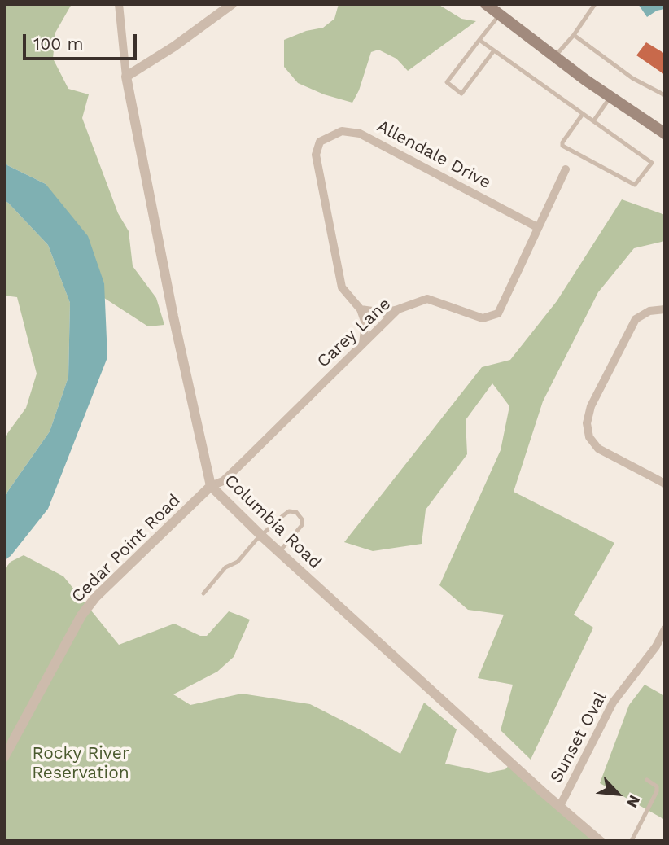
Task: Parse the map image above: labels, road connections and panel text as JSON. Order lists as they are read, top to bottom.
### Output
{
  "streets": {
    "street": [
      "Allendale Drive",
      "Carey Lane",
      "Columbia Road",
      "Cedar Point Road",
      "Sunset Oval"
    ]
  },
  "crossings": [
    ["Allendale Drive", "Carey Lane"],
    ["Carey Lane", "Columbia Road"],
    ["Carey Lane", "Cedar Point Road"],
    ["Columbia Road", "Cedar Point Road"],
    ["Columbia Road", "Sunset Oval"]
  ],
  "parks": ["Rocky River Reservation"],
  "scale_bar": "100 m",
  "north": "bottom right"
}
